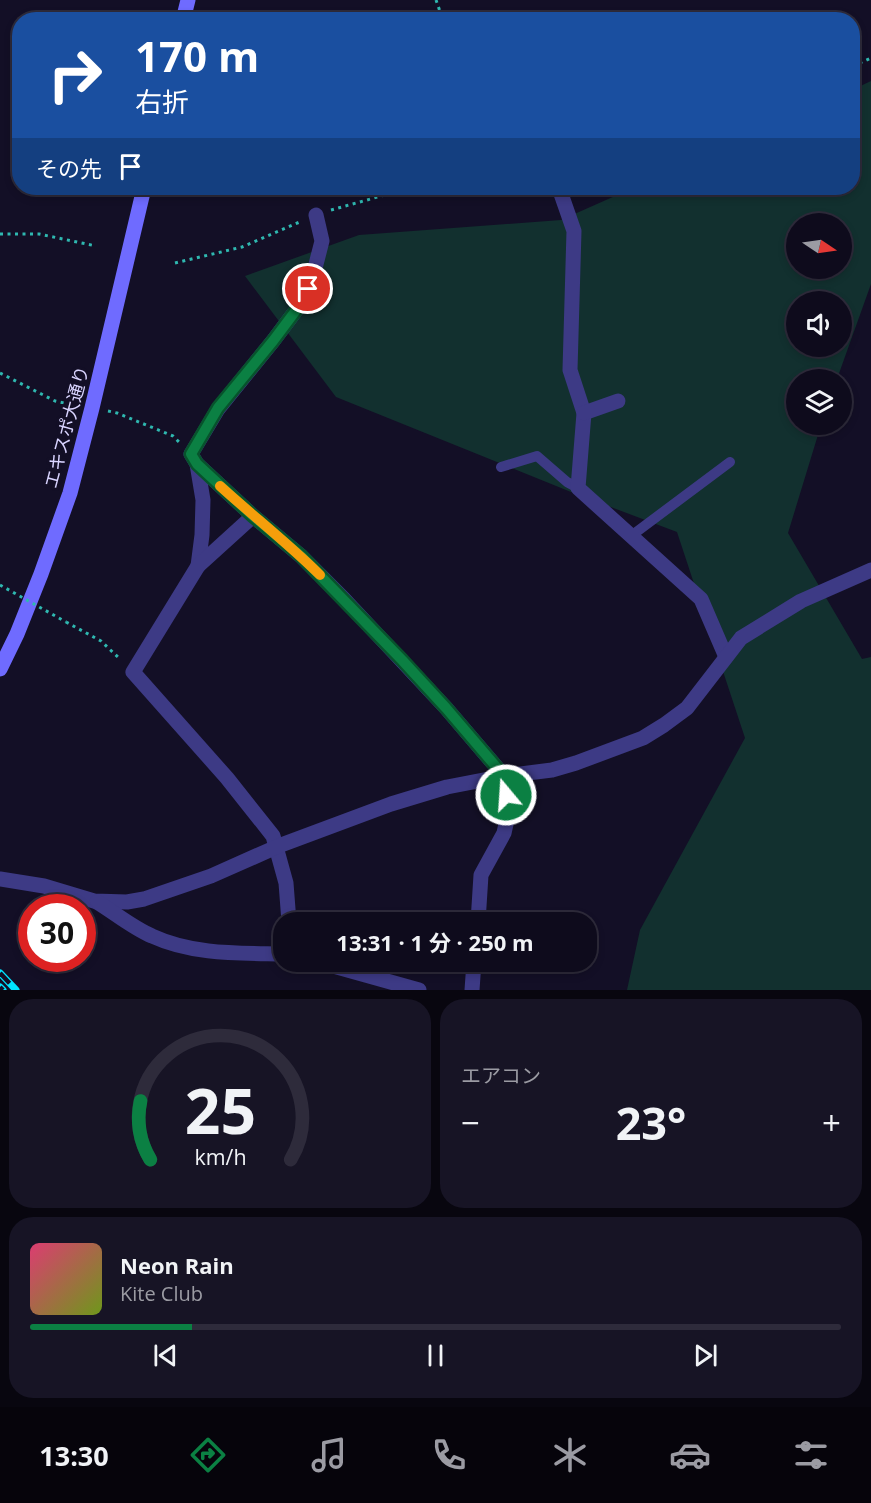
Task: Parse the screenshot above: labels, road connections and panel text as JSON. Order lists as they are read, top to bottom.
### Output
{
  "streets": {
    "main road": ["エキスポ大通り"]
  },
  "north": "right",
  "page": {
    "turn": ["170 m", "右折"],
    "then": "その先",
    "limit": "30",
    "trip": "13:31 · 1 分 · 250 m",
    "tile": "エアコン",
    "heat": ["−", "23°", "+"],
    "song": ["Neon Rain", "Kite Club"],
    "tabs": "13:30",
    "gauge": ["25", "km/h"]
  }
}
